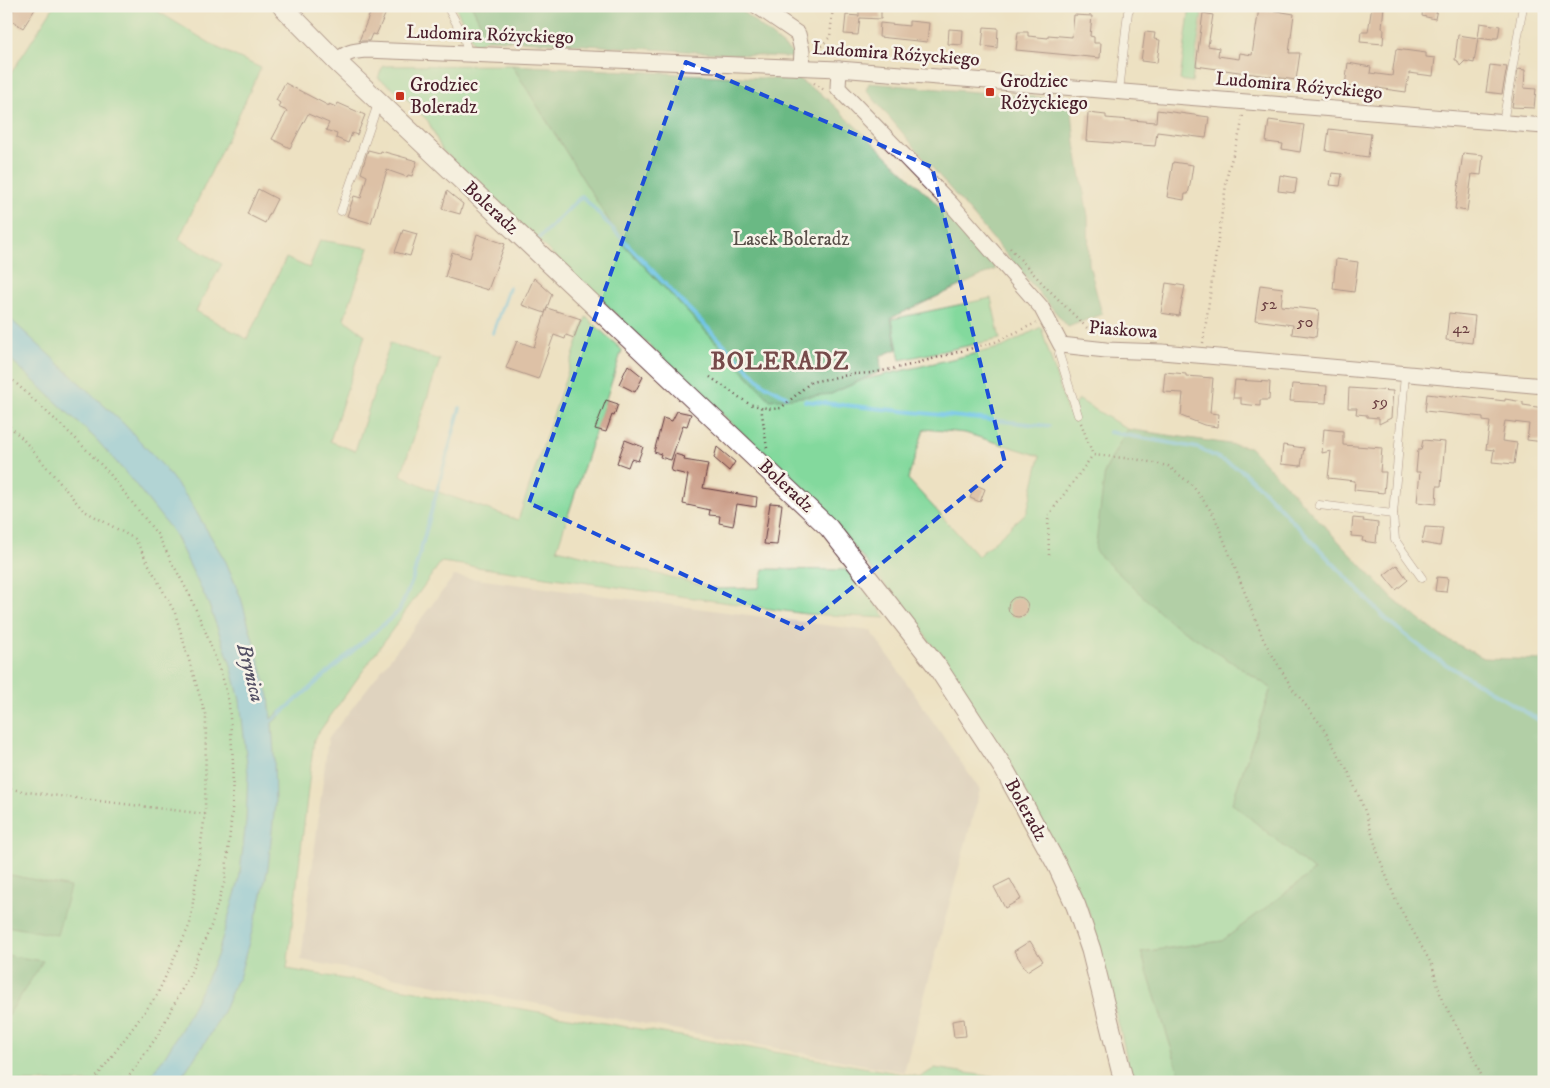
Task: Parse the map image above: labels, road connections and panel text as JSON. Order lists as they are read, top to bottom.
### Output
{
  "streets": {
    "street": ["Ludomira Różyckiego", "Boleradz", "Piaskowa"]
  },
  "crossings": [
    ["Ludomira Różyckiego", "Boleradz"],
    ["Ludomira Różyckiego", "Piaskowa"]
  ],
  "districts": ["BOLERADZ"],
  "water": ["Brynica"],
  "parks": ["Lasek Boleradz"],
  "places": {
    "transit": ["Grodziec Różyckiego", "Grodziec Boleradz"]
  },
  "house_numbers": [
    "52",
    "50",
    "42",
    "59"
  ]
}
